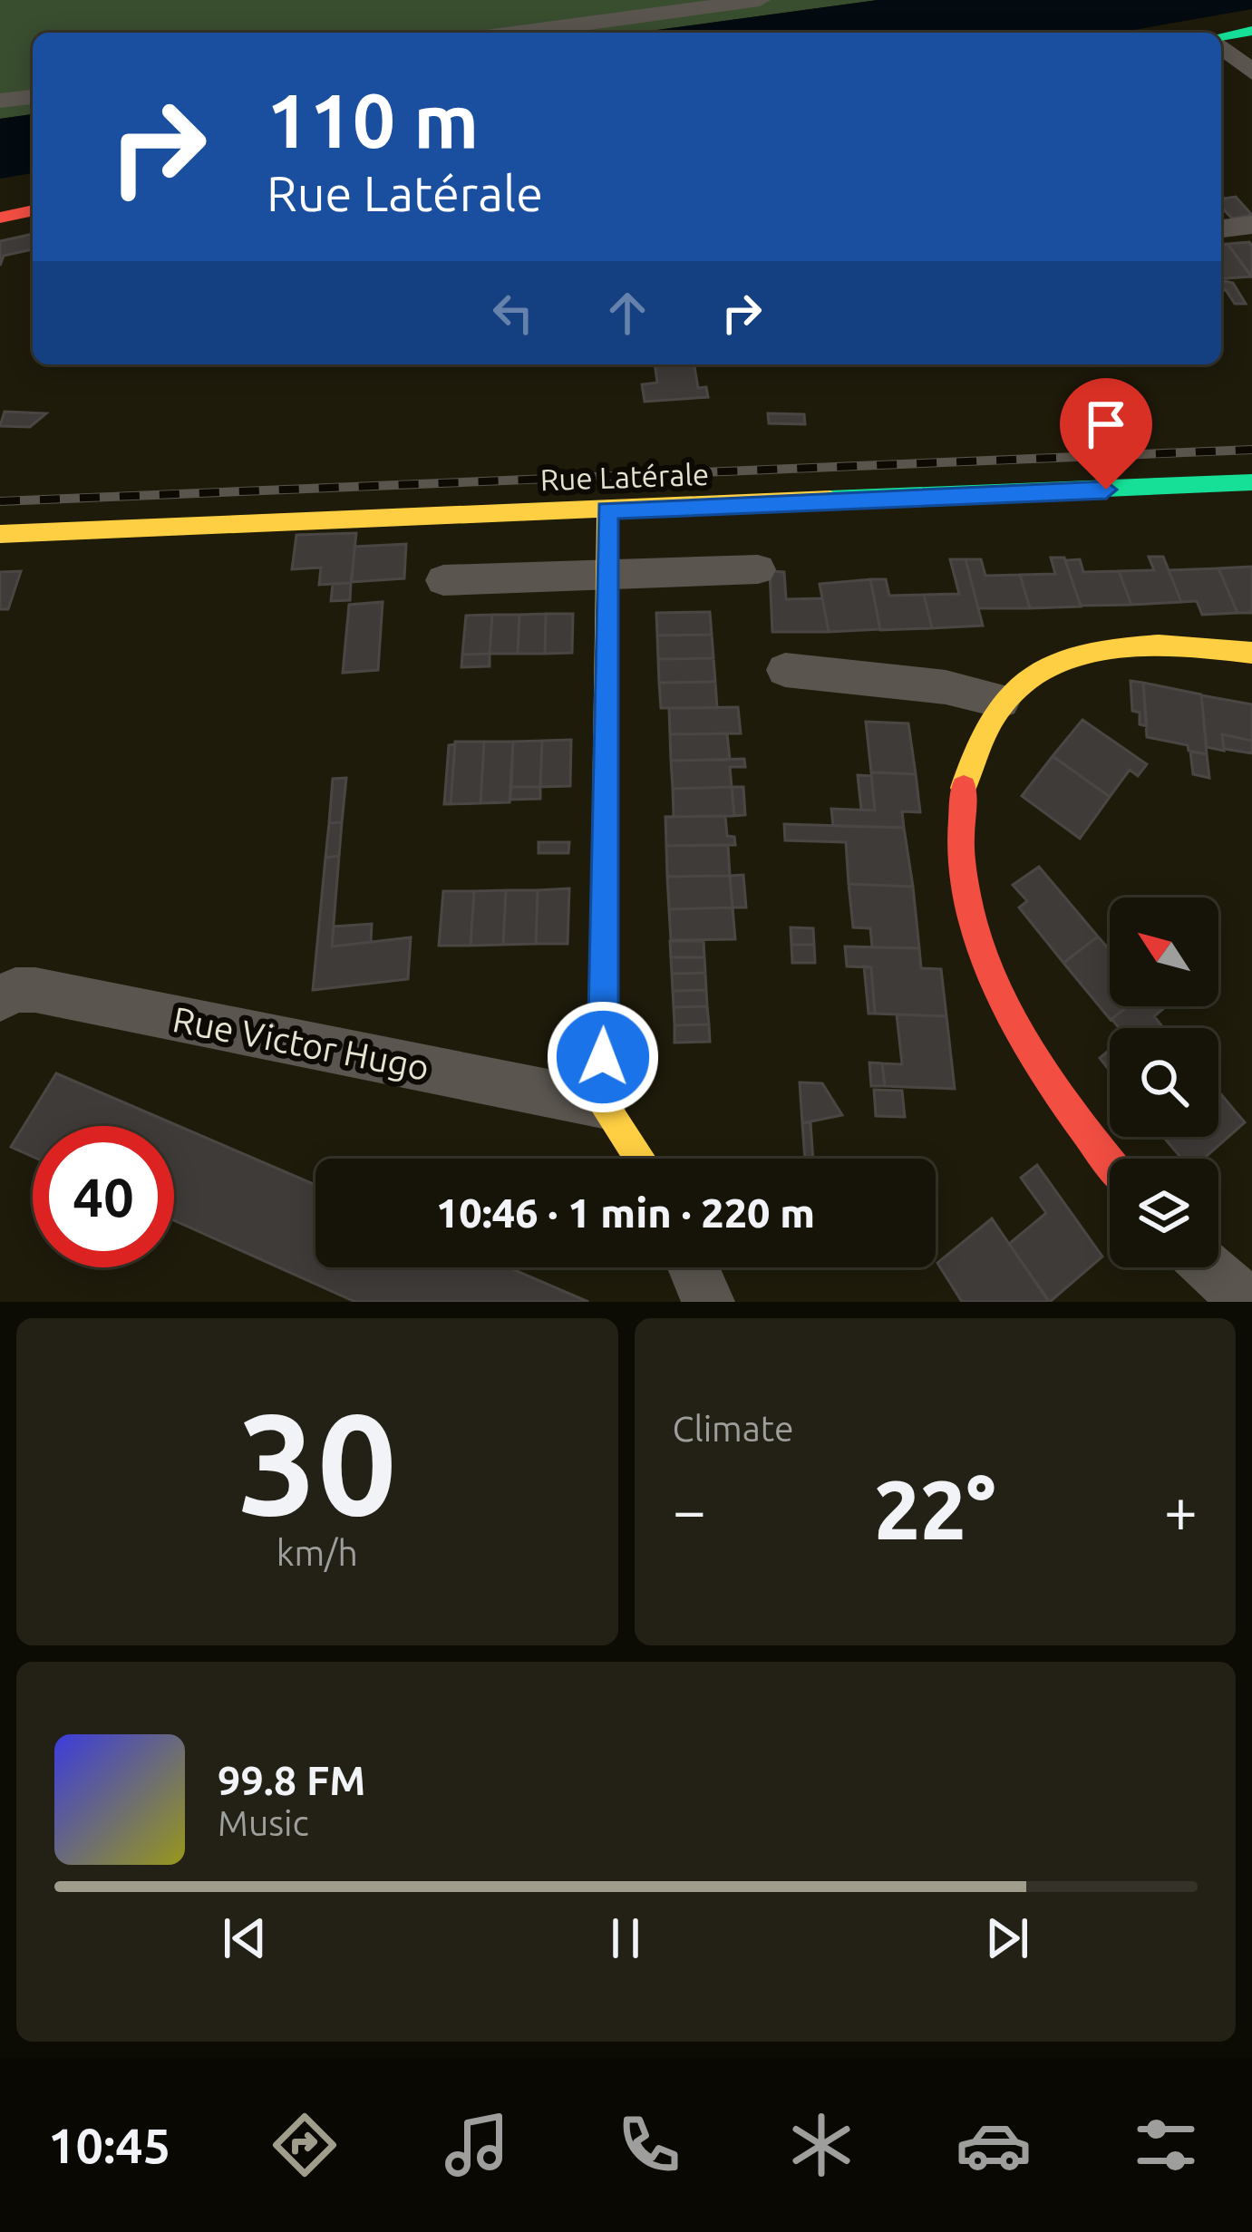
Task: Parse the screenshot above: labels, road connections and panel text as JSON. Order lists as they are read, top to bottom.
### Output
{
  "streets": {
    "street": ["Rue Latérale", "Rue Victor Hugo"]
  },
  "north": "top left",
  "page": {
    "turn": ["110 m", "Rue Latérale"],
    "limit": "40",
    "trip": "10:46 · 1 min · 220 m",
    "tile": [
      ["30", "km/h"],
      "Climate"
    ],
    "heat": ["−", "22°", "+"],
    "song": ["99.8 FM", "Music"],
    "tabs": "10:45"
  }
}
